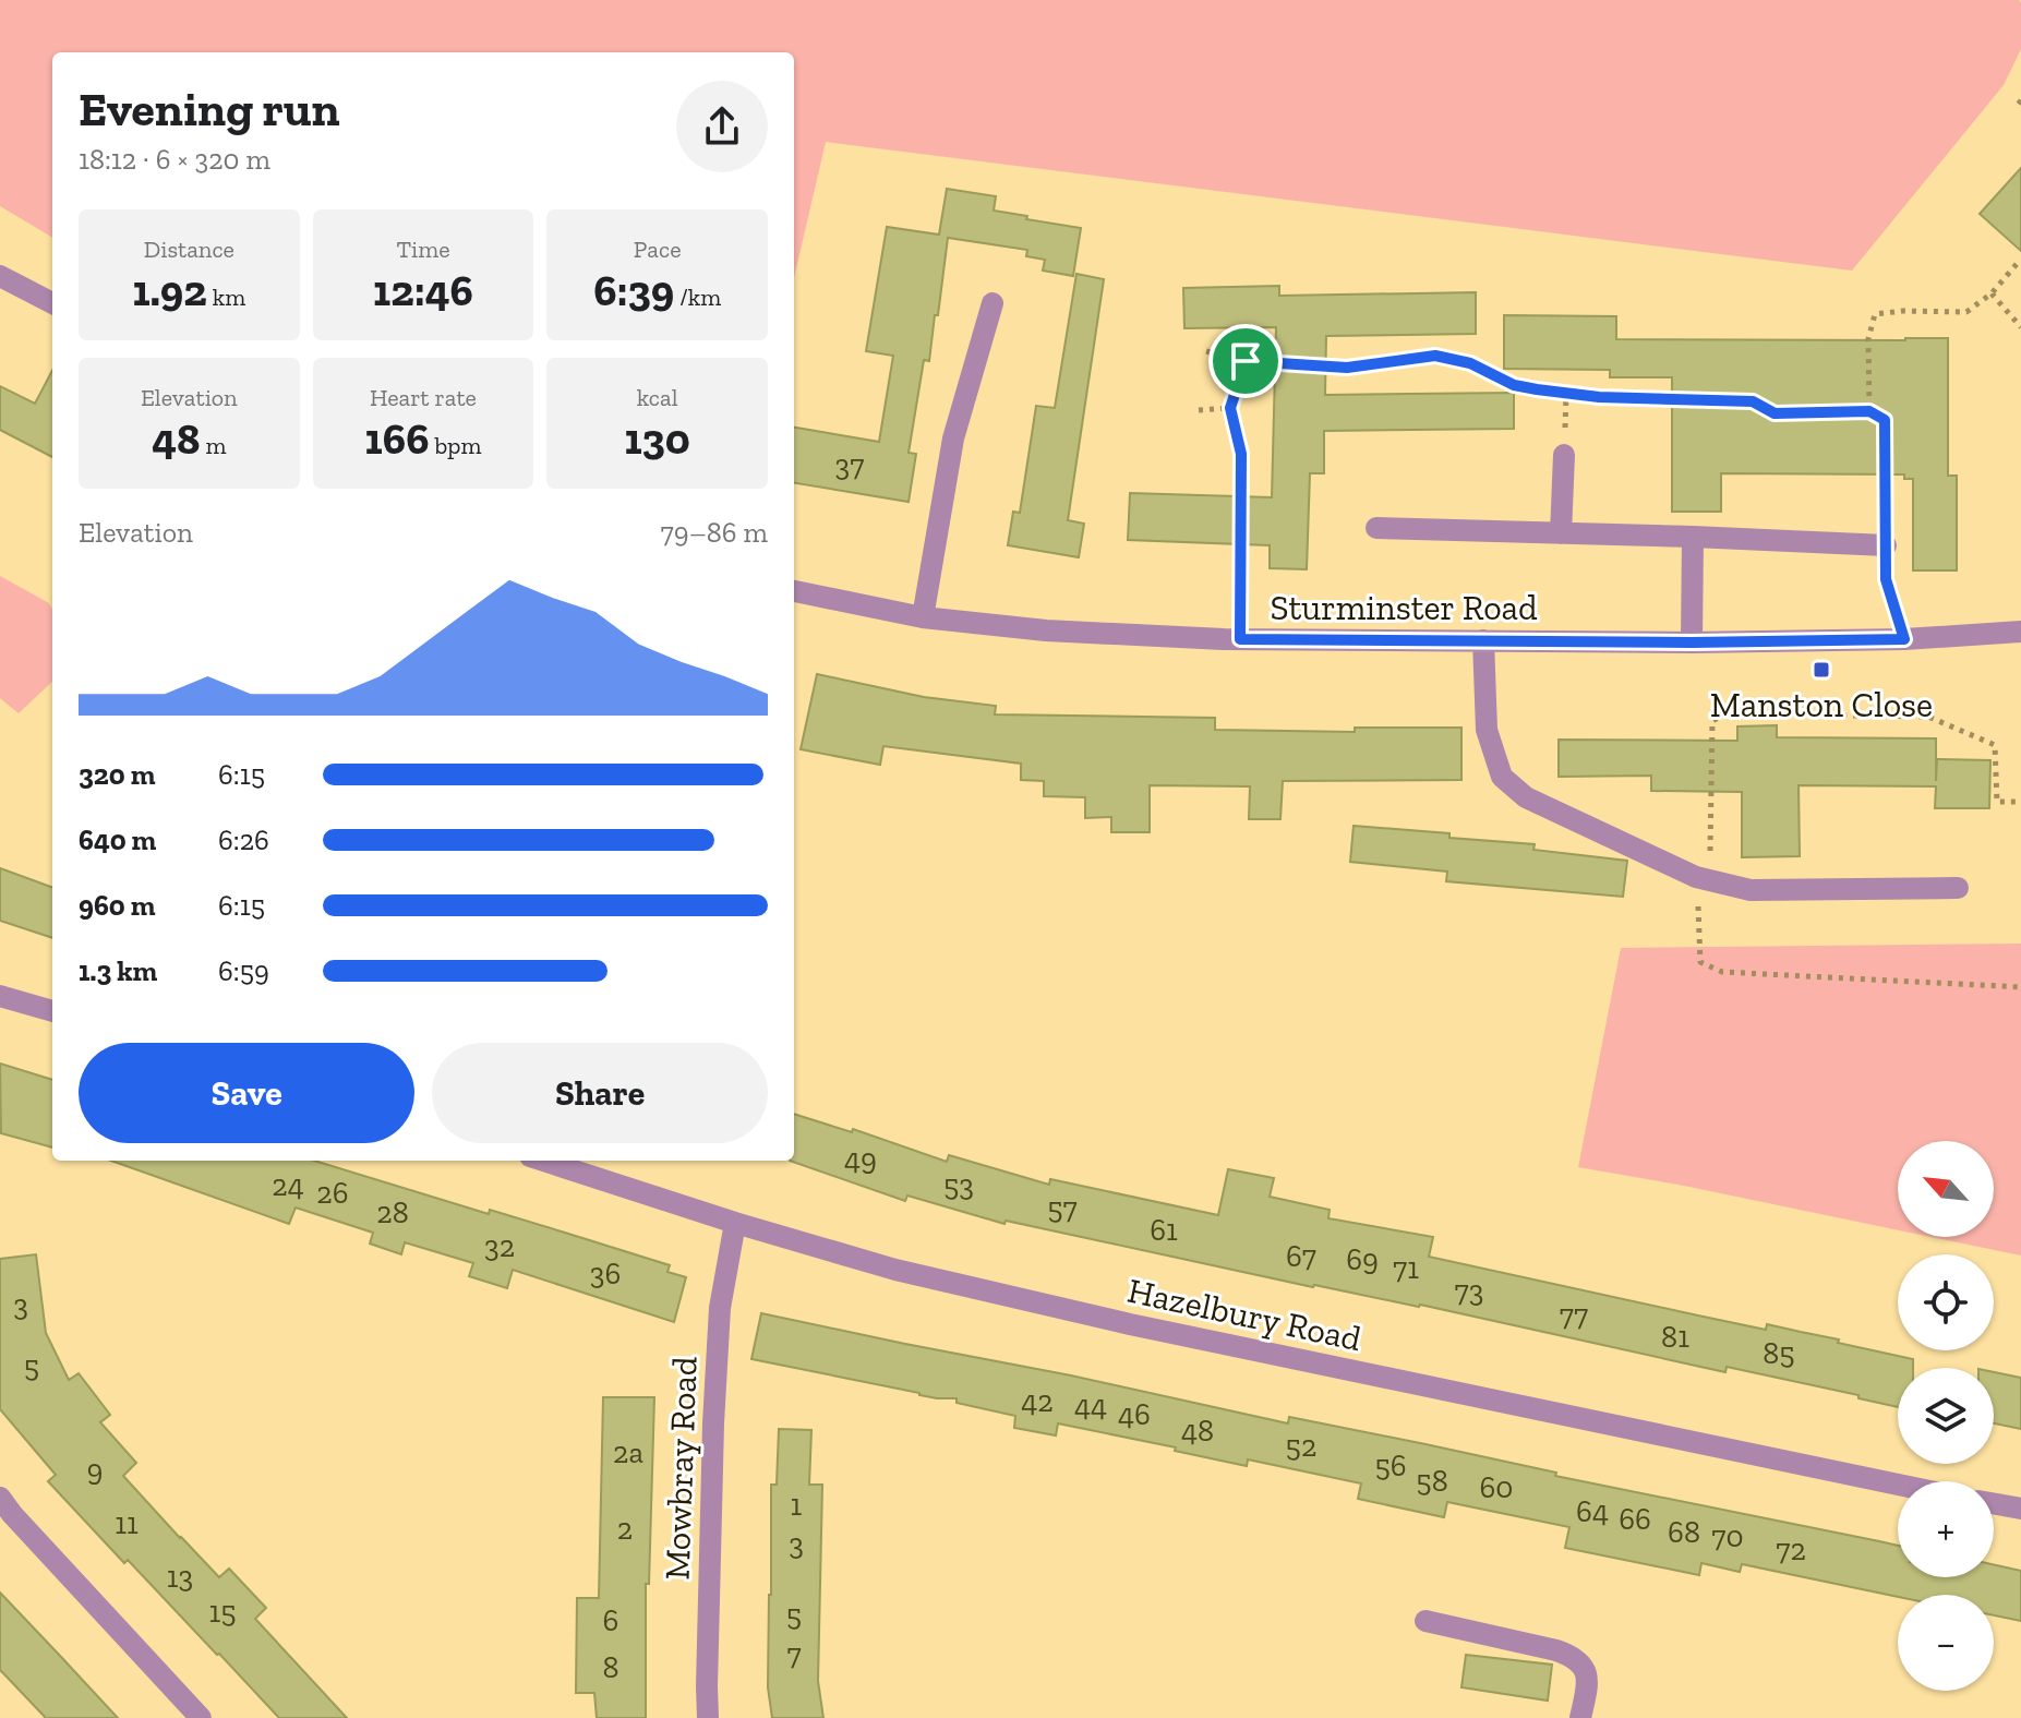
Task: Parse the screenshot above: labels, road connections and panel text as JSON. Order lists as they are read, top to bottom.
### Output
{
  "streets": {
    "street": ["Sturminster Road", "Hazelbury Road", "Mowbray Road"]
  },
  "crossings": [
    ["Hazelbury Road", "Mowbray Road"]
  ],
  "places": {
    "transit": ["Manston Close"]
  },
  "house_numbers": [
    "37",
    "49",
    "24",
    "53",
    "26",
    "57",
    "28",
    "61",
    "32",
    "67",
    "69",
    "71",
    "36",
    "73",
    "3",
    "77",
    "81",
    "85",
    "5",
    "42",
    "44",
    "46",
    "48",
    "52",
    "2a",
    "56",
    "9",
    "58",
    "60",
    "1",
    "64",
    "66",
    "11",
    "2",
    "68",
    "70",
    "3",
    "72",
    "13",
    "15",
    "5",
    "6",
    "7",
    "8"
  ],
  "north": "top left",
  "page": {
    "heading": ["Evening run", "18:12 · 6 × 320 m"],
    "stats": [
      ["Distance", "1.92 km"],
      ["Time", "12:46"],
      ["Pace", "6:39 /km"],
      ["Elevation", "48 m"],
      ["Heart rate", "166 bpm"],
      ["kcal", "130"]
    ],
    "chart": ["Elevation", "79–86 m"],
    "list": [
      {
        "name": "320 m",
        "note": "6:15"
      },
      {
        "name": "640 m",
        "note": "6:26"
      },
      {
        "name": "960 m",
        "note": "6:15"
      },
      {
        "name": "1.3 km",
        "note": "6:59"
      }
    ],
    "buttons": ["Save", "Share"],
    "map_buttons": ["+", "−"]
  }
}
